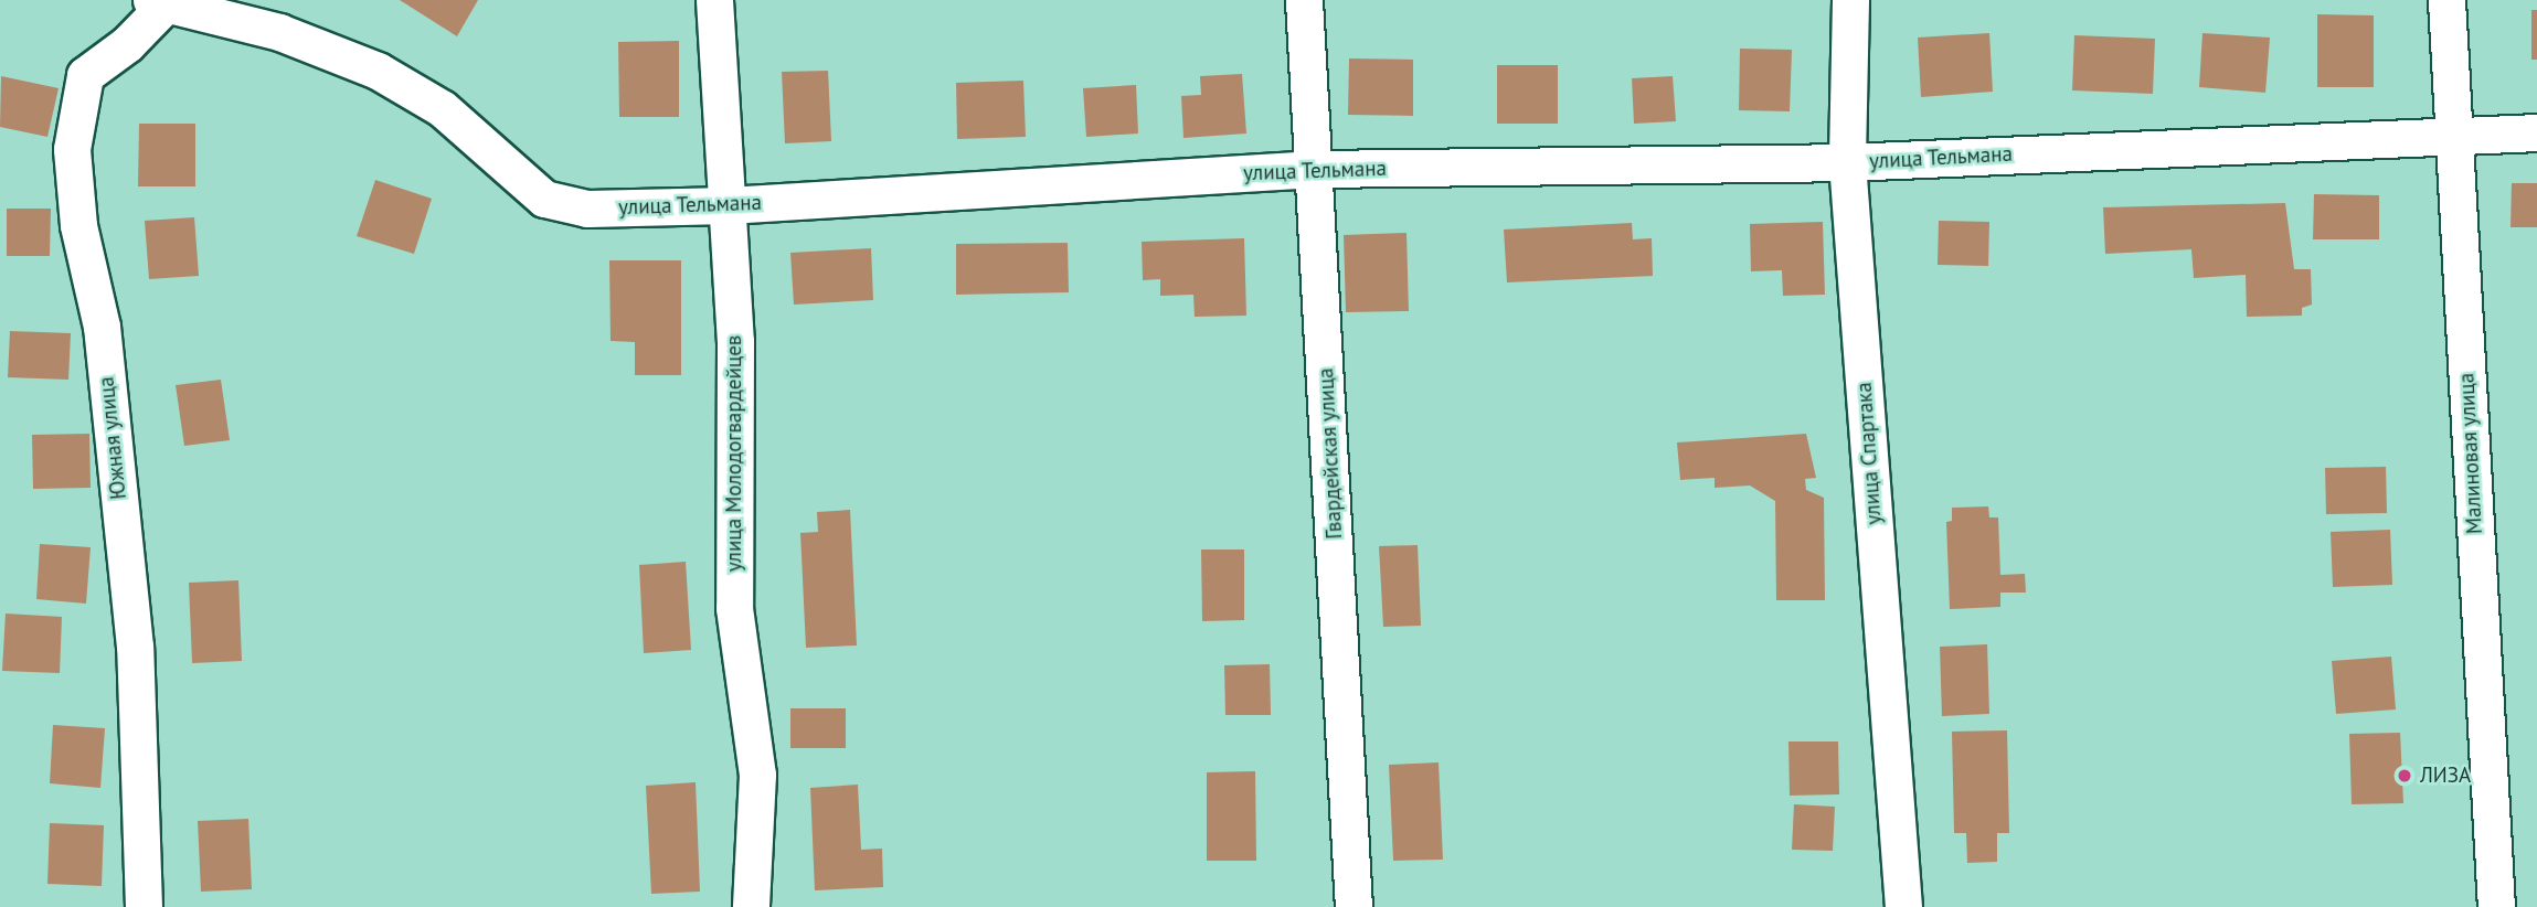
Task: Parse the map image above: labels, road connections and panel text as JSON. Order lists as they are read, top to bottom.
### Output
{
  "streets": {
    "street": [
      "улица Тельмана",
      "Южная улица",
      "улица Молодогвардейцев",
      "Гвардейская улица",
      "улица Спартака",
      "Малиновая улица"
    ]
  },
  "crossings": [
    ["улица Тельмана", "Южная улица"],
    ["улица Тельмана", "улица Молодогвардейцев"],
    ["улица Тельмана", "Гвардейская улица"],
    ["улица Тельмана", "улица Спартака"],
    ["улица Тельмана", "Малиновая улица"]
  ],
  "places": ["ЛИЗА"]
}
